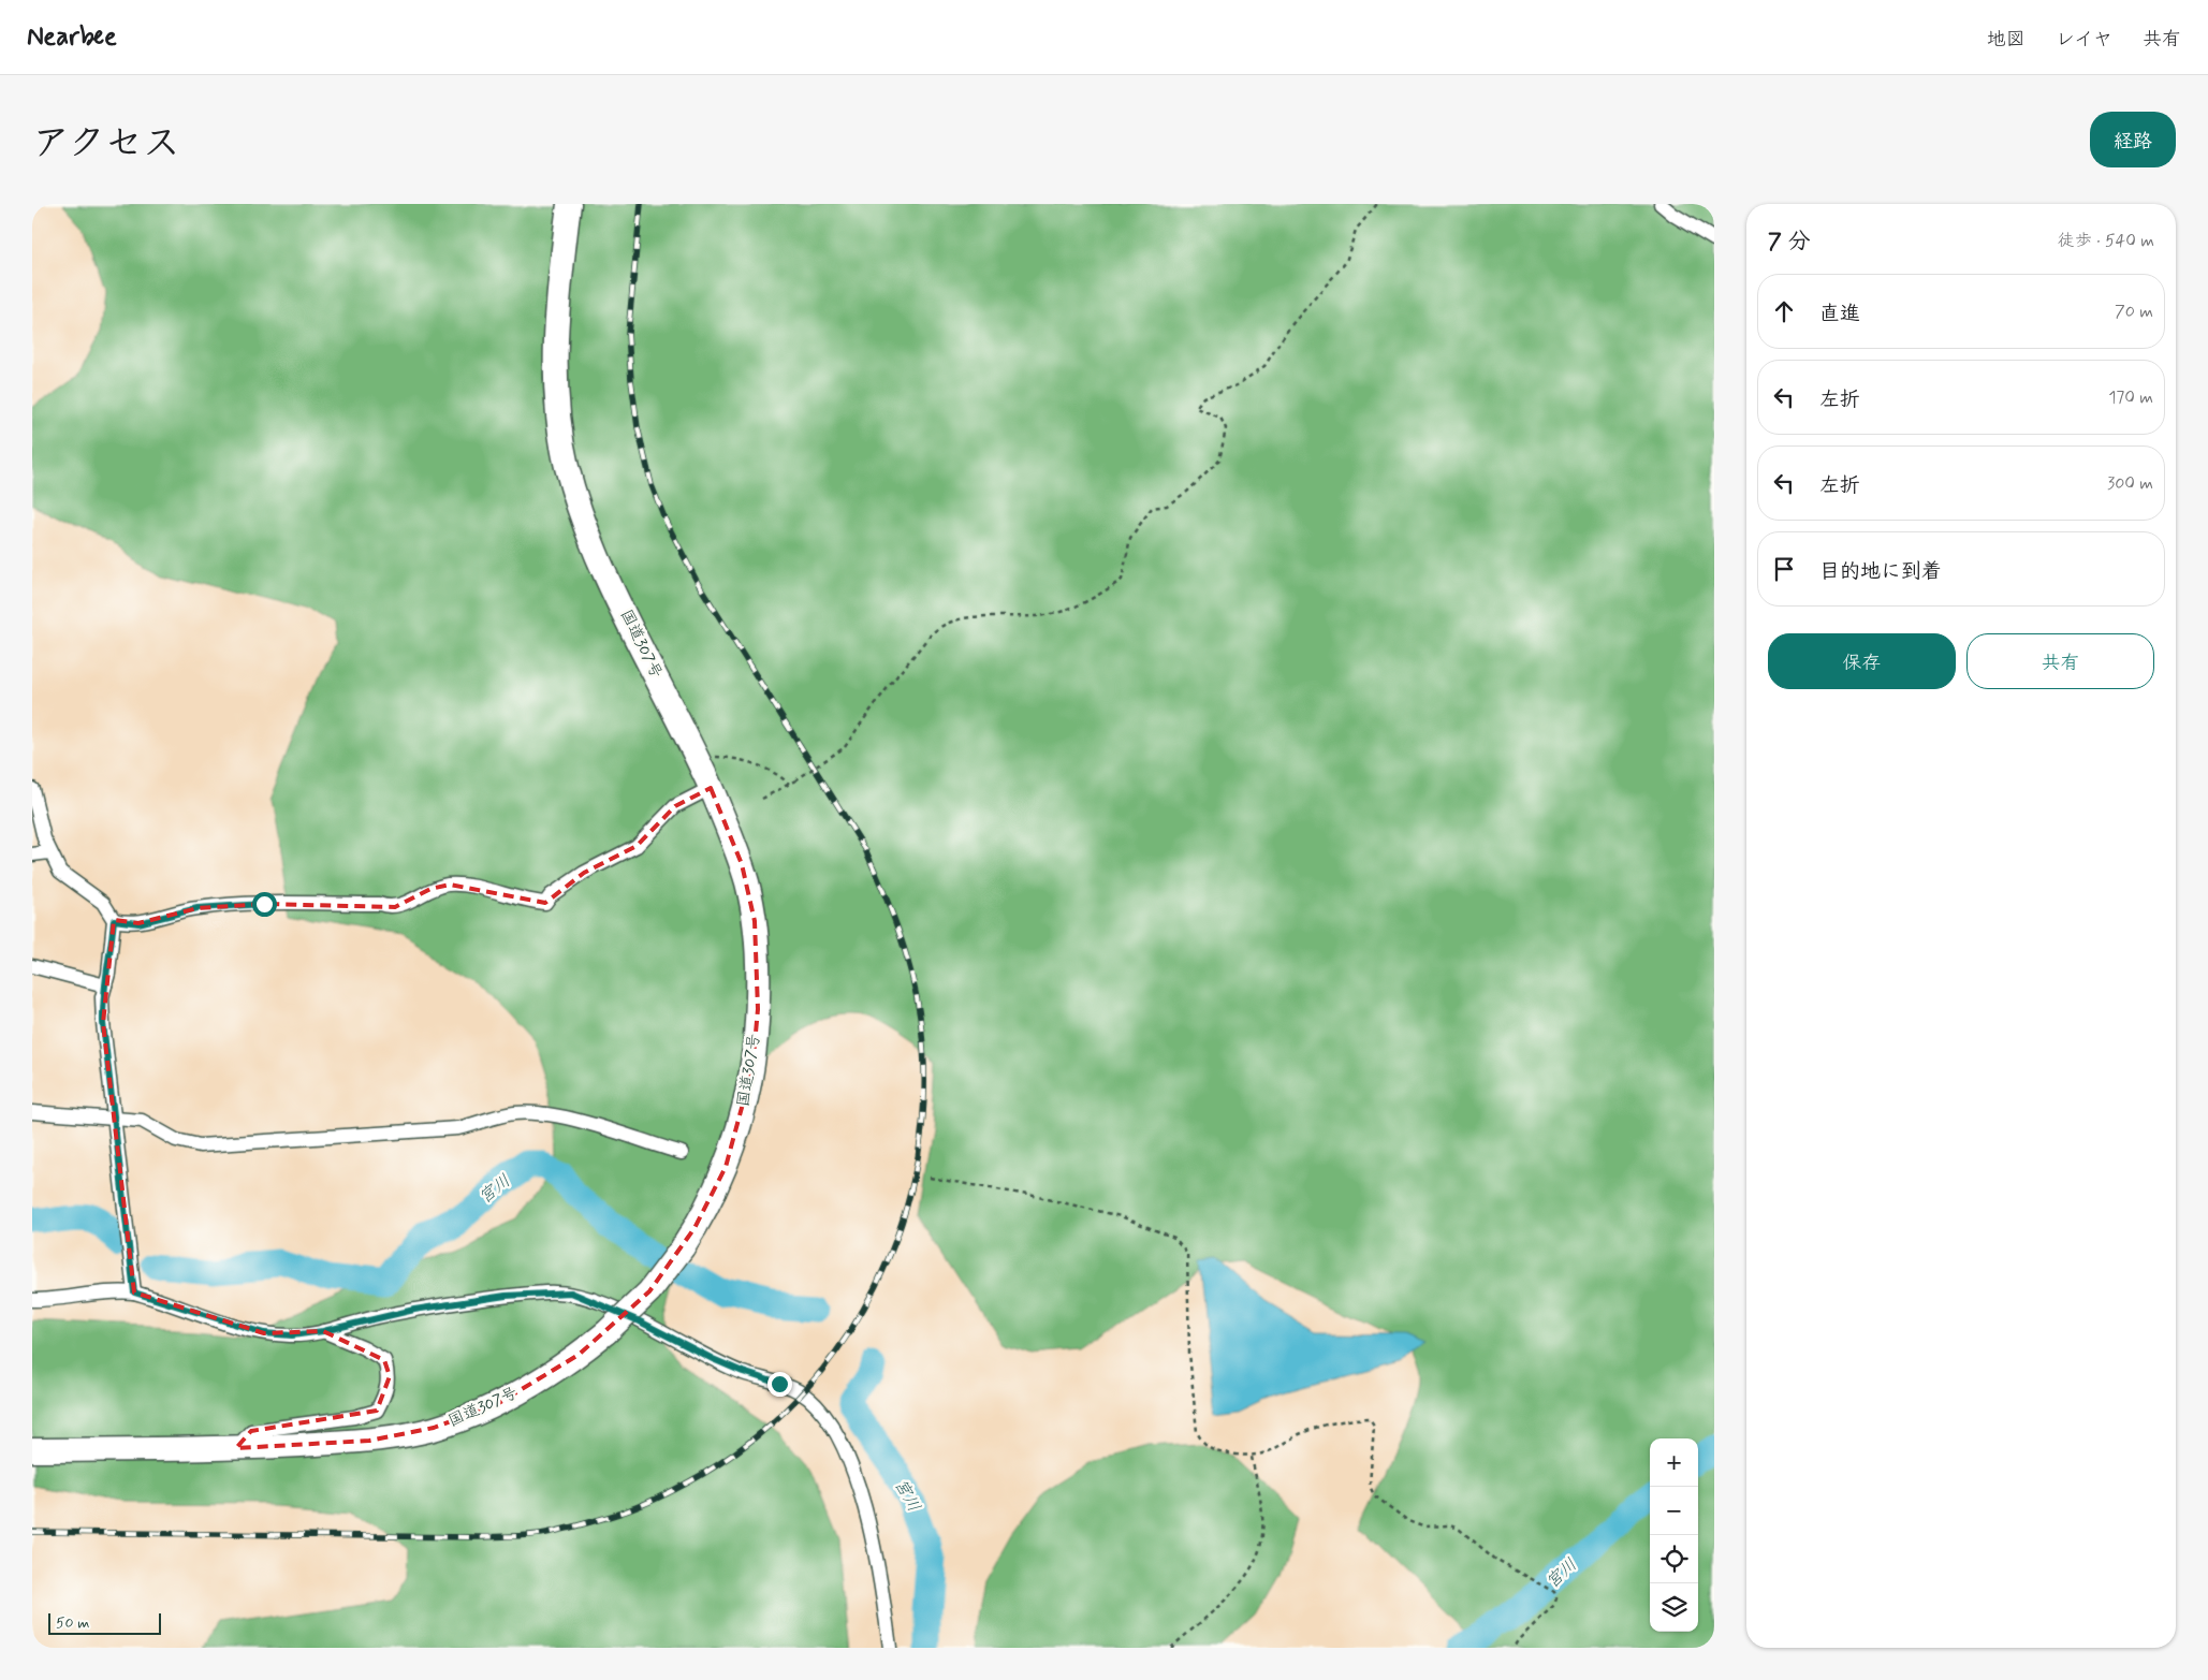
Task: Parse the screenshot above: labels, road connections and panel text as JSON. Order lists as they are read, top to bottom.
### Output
{
  "streets": {
    "highway": ["国道307号"]
  },
  "water": ["宮川"],
  "scale_bar": "50 m",
  "page": {
    "header": "Nearbee",
    "nav": ["地図", "レイヤ", "共有"],
    "title": "アクセス",
    "buttons": [
      "経路",
      ["保存", "共有"]
    ],
    "heading": ["7 分", "徒歩 · 540 m"],
    "list": [
      ["直進", "70 m"],
      ["左折", "170 m"],
      ["左折", "300 m"],
      "目的地に到着"
    ],
    "map_buttons": ["+", "−"],
    "scale": "50 m"
  }
}
